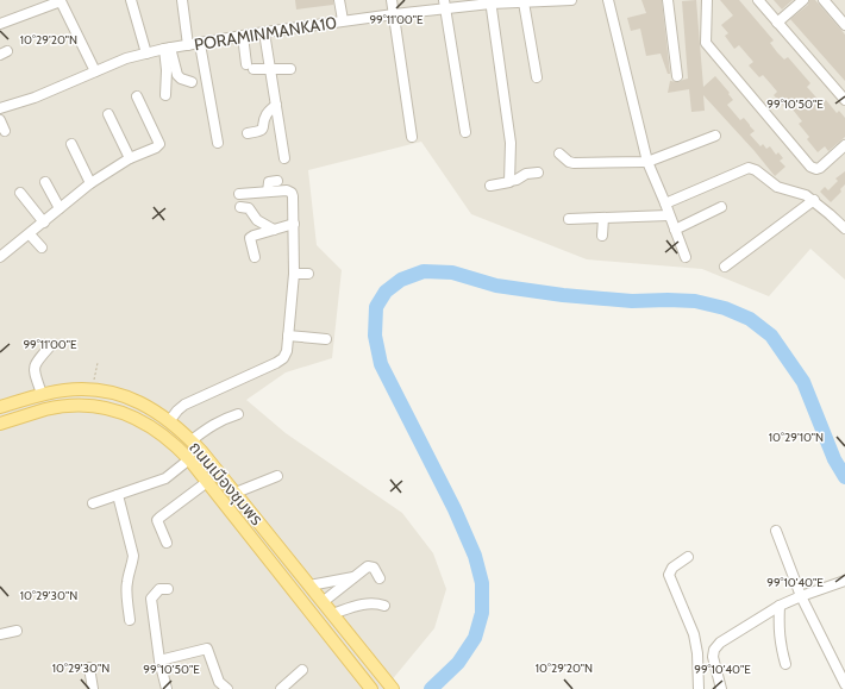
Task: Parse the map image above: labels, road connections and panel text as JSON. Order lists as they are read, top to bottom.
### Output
{
  "streets": {
    "main road": ["ถนนเมืองชุมพร"],
    "street": ["PORAMINMANKA10"]
  },
  "coordinates": [
    "99°11'00\"E",
    "10°29'20\"N",
    "99°10'50\"E",
    "10°29'10\"N",
    "99°10'40\"E",
    "10°29'30\"N"
  ]
}
